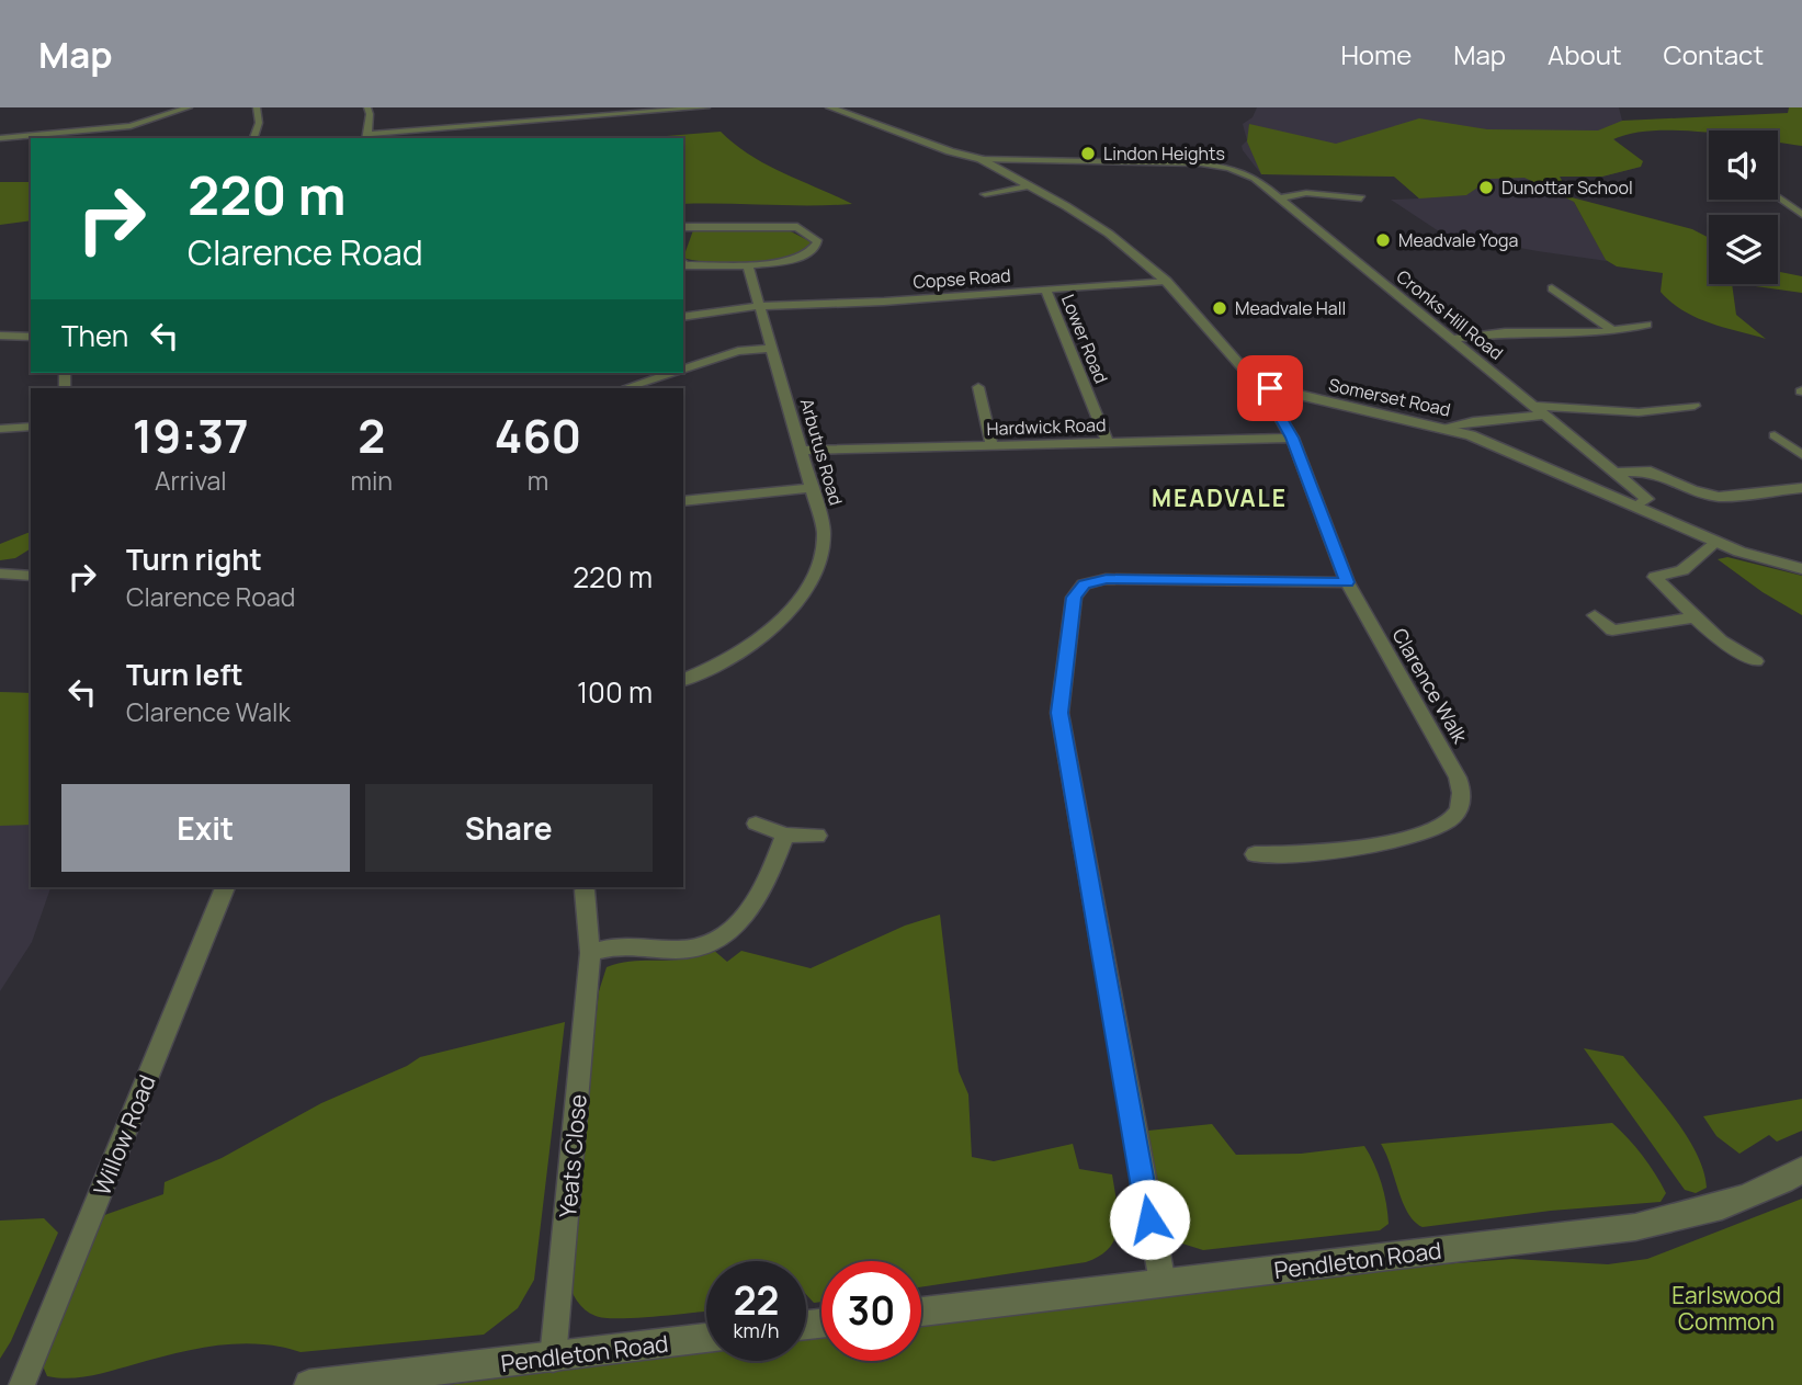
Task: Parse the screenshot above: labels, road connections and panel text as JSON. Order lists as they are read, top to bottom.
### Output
{
  "streets": {
    "street": [
      "Copse Road",
      "Cronks Hill Road",
      "Lower Road",
      "Somerset Road",
      "Hardwick Road",
      "Arbutus Road",
      "Clarence Walk",
      "Willow Road",
      "Yeats Close",
      "Pendleton Road"
    ]
  },
  "crossings": [
    ["Copse Road", "Lower Road"],
    ["Copse Road", "Somerset Road"],
    ["Copse Road", "Arbutus Road"],
    ["Cronks Hill Road", "Somerset Road"],
    ["Lower Road", "Hardwick Road"],
    ["Somerset Road", "Clarence Walk"],
    ["Hardwick Road", "Arbutus Road"],
    ["Hardwick Road", "Clarence Walk"],
    ["Yeats Close", "Pendleton Road"]
  ],
  "districts": ["MEADVALE"],
  "parks": ["Earlswood Common"],
  "places": [
    "Lindon Heights",
    "Dunottar School",
    "Meadvale Yoga",
    "Meadvale Hall"
  ],
  "page": {
    "header": "Map",
    "nav": [
      "Home",
      "Map",
      "About",
      "Contact"
    ],
    "turn": ["220 m", "Clarence Road"],
    "then": "Then",
    "eta": [
      "19:37",
      "Arrival",
      "2",
      "min",
      "460",
      "m"
    ],
    "list": [
      {
        "name": "Turn right",
        "note": "Clarence Road",
        "value": "220 m"
      },
      {
        "name": "Turn left",
        "note": "Clarence Walk",
        "value": "100 m"
      }
    ],
    "buttons": ["Exit", "Share"],
    "speed": "22 km/h",
    "limit": "30"
  }
}
